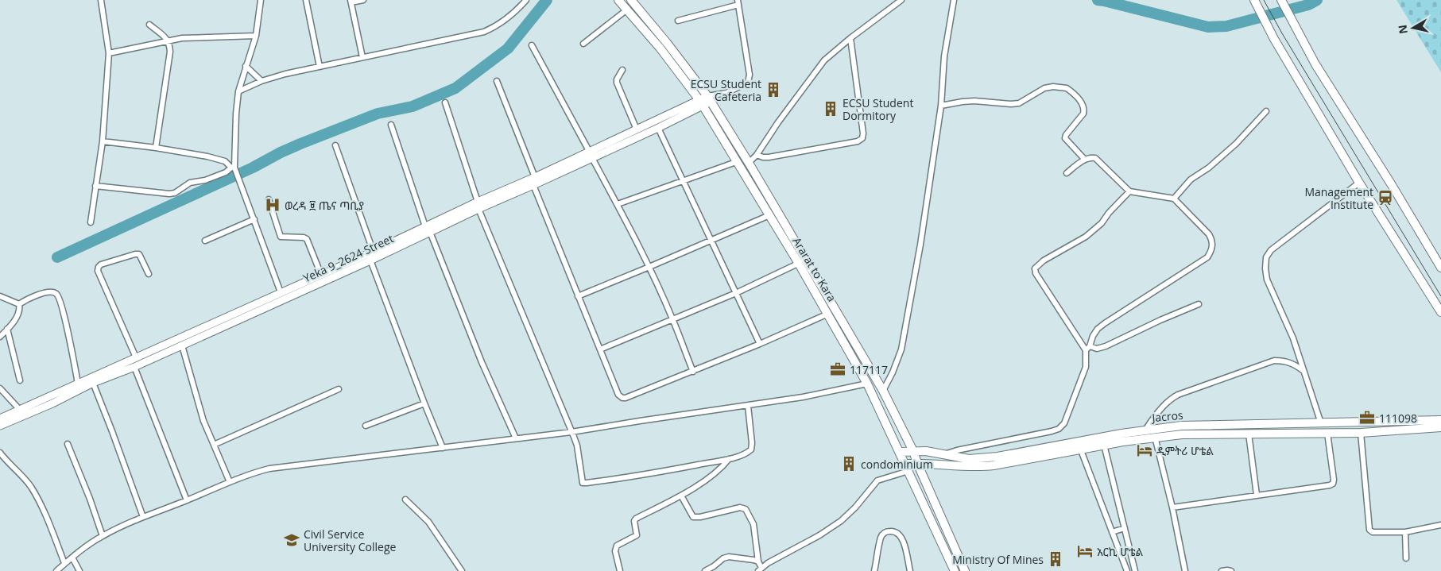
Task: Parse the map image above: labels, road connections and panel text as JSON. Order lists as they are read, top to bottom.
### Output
{
  "streets": {
    "main road": ["Yeka 9_2624 Street", "Ararat to Kara", "Jacros"]
  },
  "crossings": [
    ["Yeka 9_2624 Street", "Ararat to Kara"],
    ["Ararat to Kara", "Jacros"]
  ],
  "places": {
    "building": [
      "ECSU Student Cafeteria",
      "ECSU Student Dormitory",
      "condominium",
      "Ministry Of Mines"
    ],
    "station": ["Management Institute"],
    "hospital": ["ወረዳ ፱ ጤና ጣቢያ"],
    "office": ["117117", "111098"],
    "hotel": ["ዲምትሪ ሆቴል", "አርኪ ሆቴል"],
    "school or university": ["Civil Service University College"]
  },
  "north": "left"
}
